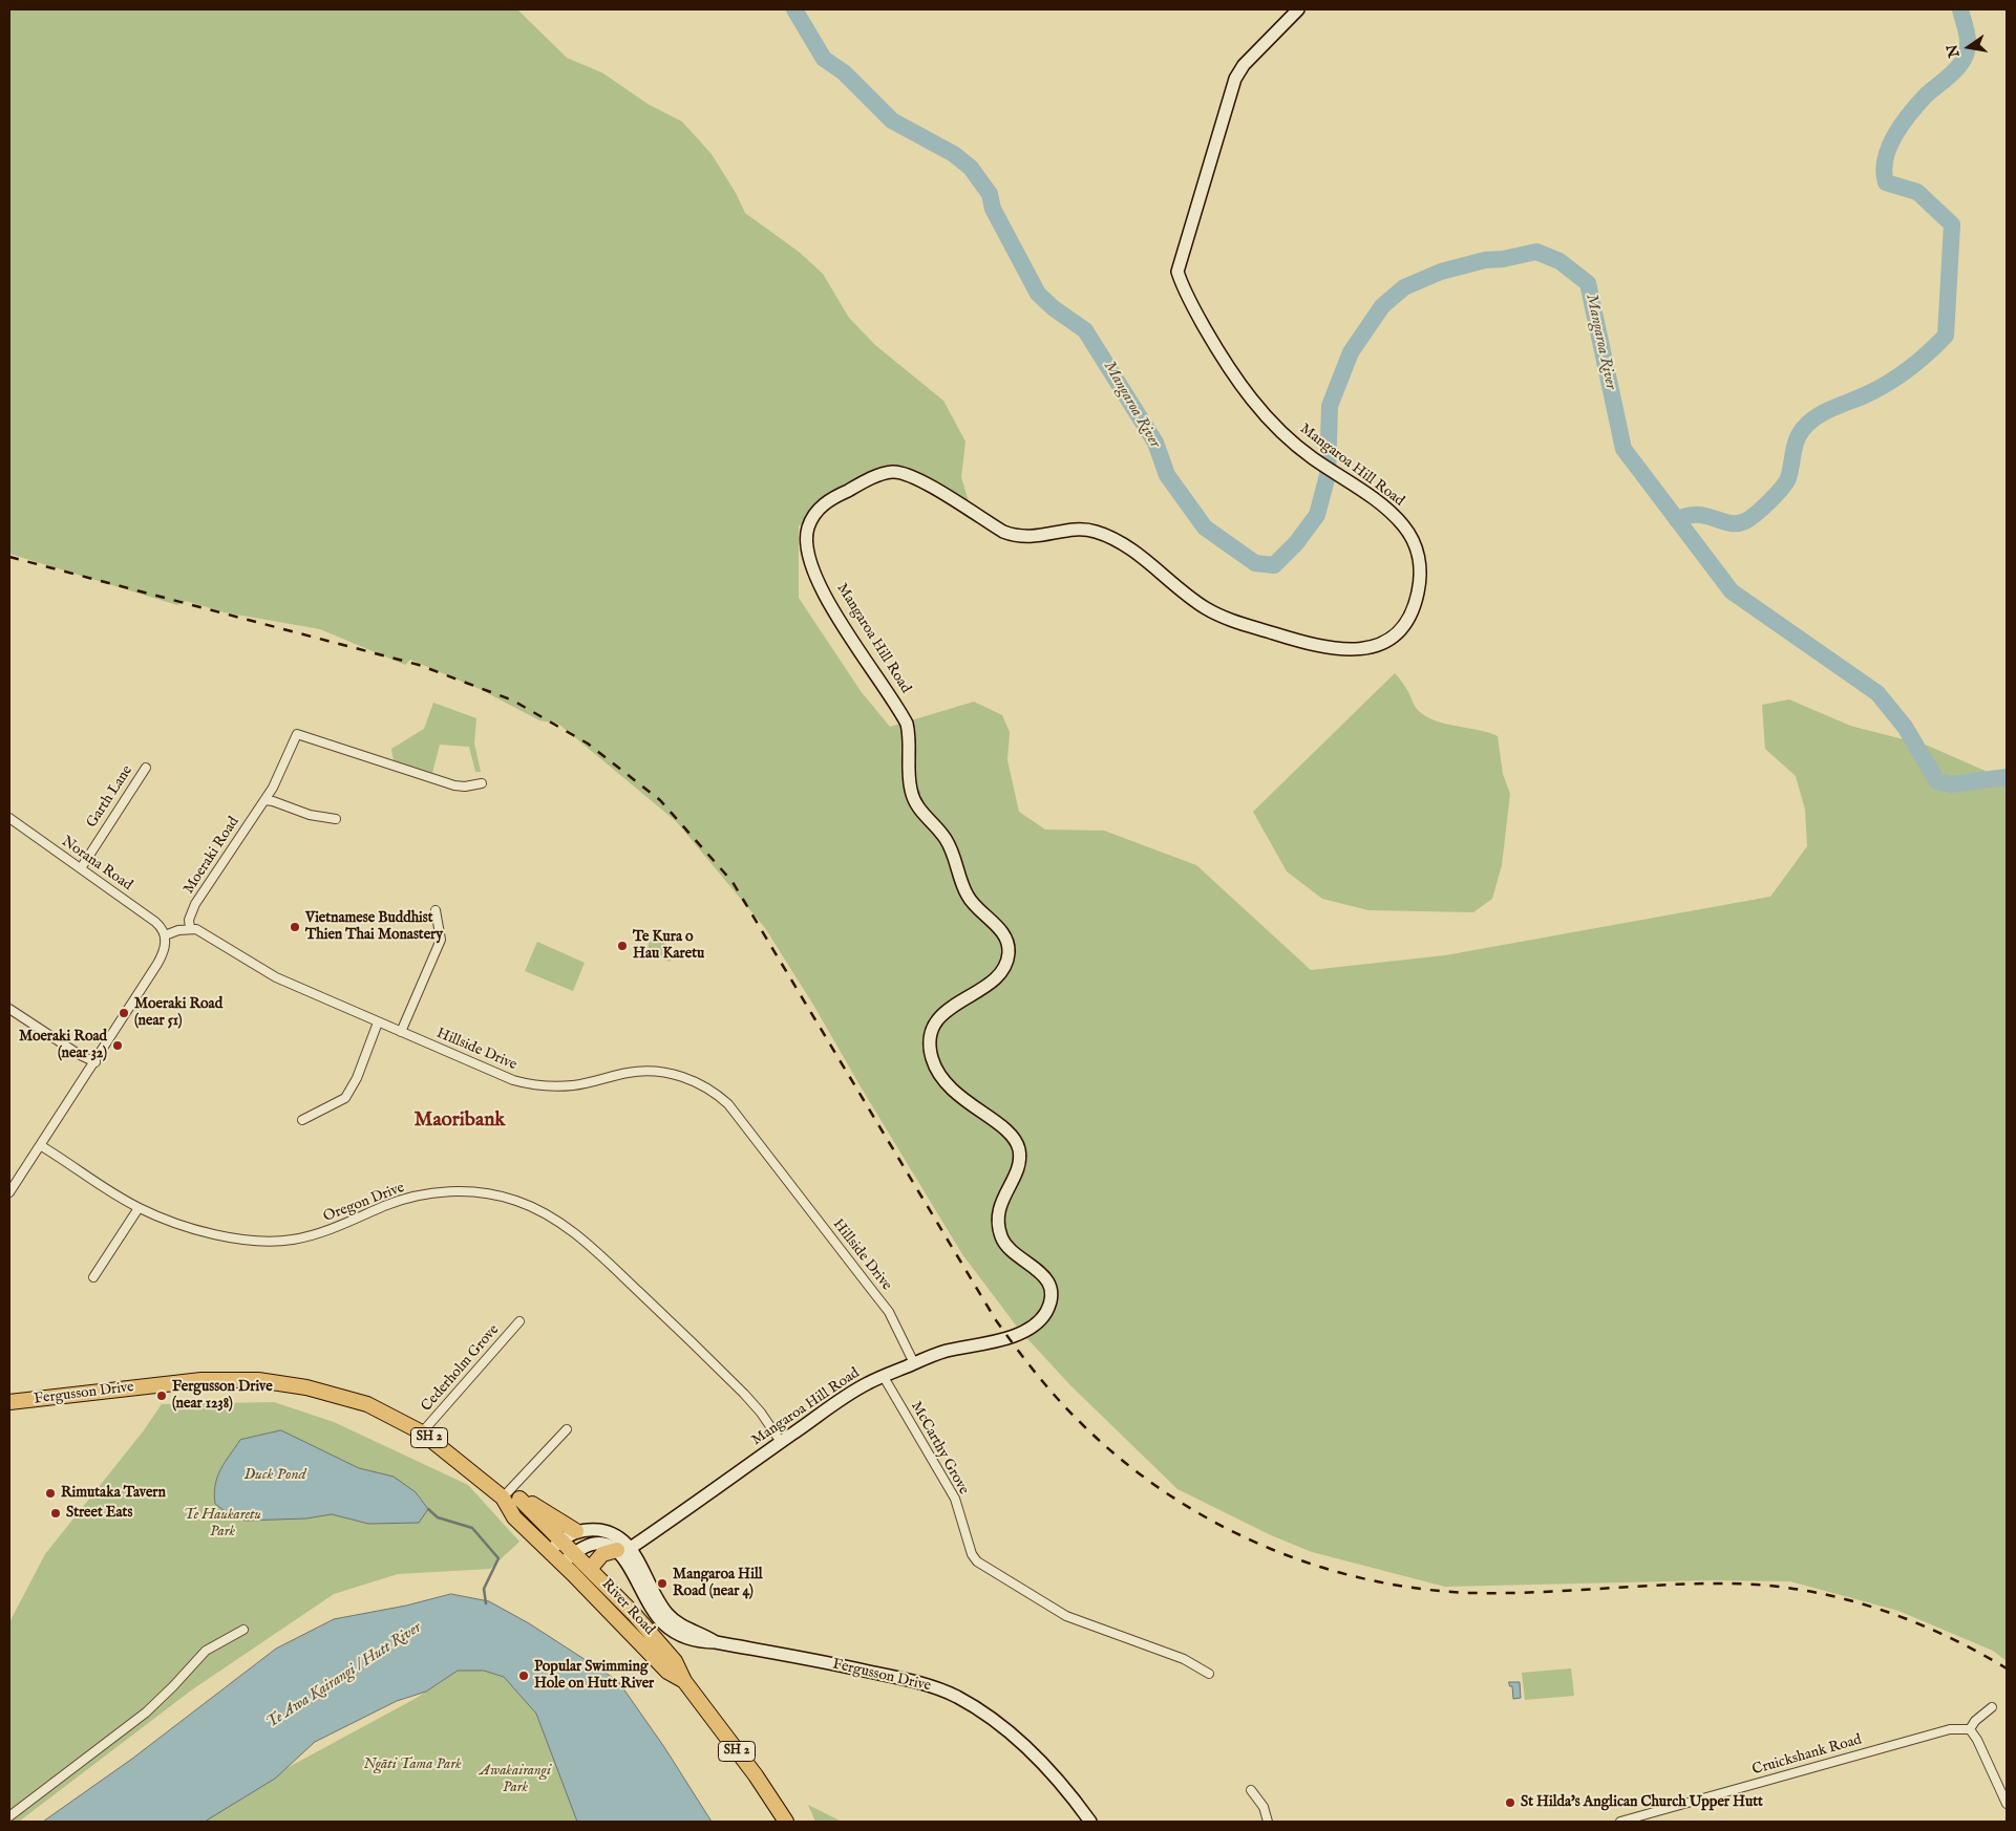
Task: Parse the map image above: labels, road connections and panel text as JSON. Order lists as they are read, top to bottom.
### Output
{
  "streets": {
    "highway": ["Fergusson Drive", "SH 2", "River Road"],
    "street": [
      "Mangaroa Hill Road",
      "Garth Lane",
      "Moeraki Road",
      "Norana Road",
      "Hillside Drive",
      "Oregon Drive",
      "Cederholm Grove",
      "McCarthy Grove",
      "Cruickshank Road"
    ]
  },
  "crossings": [
    ["Mangaroa Hill Road", "Hillside Drive"],
    ["Mangaroa Hill Road", "Oregon Drive"],
    ["Mangaroa Hill Road", "Fergusson Drive"],
    ["Mangaroa Hill Road", "McCarthy Grove"],
    ["Garth Lane", "Norana Road"],
    ["Moeraki Road", "Hillside Drive"],
    ["Cederholm Grove", "Fergusson Drive"],
    ["Fergusson Drive", "River Road"],
    ["SH 2", "River Road"]
  ],
  "districts": ["Maoribank"],
  "water": ["Mangaroa River", "Duck Pond", "Te Awa Kairangi / Hutt River"],
  "parks": ["Te Haukaretu Park", "Ngāti Tama Park", "Awakairangi Park"],
  "places": [
    "Vietnamese Buddhist Thien Thai Monastery",
    "Te Kura o Hau Karetu",
    "Moeraki Road (near 51)",
    "Moeraki Road (near 32)",
    "Fergusson Drive (near 1238)",
    "Rimutaka Tavern",
    "Street Eats",
    "Mangaroa Hill Road (near 4)",
    "Popular Swimming Hole on Hutt River",
    "St Hilda's Anglican Church Upper Hutt"
  ],
  "north": "left"
}
